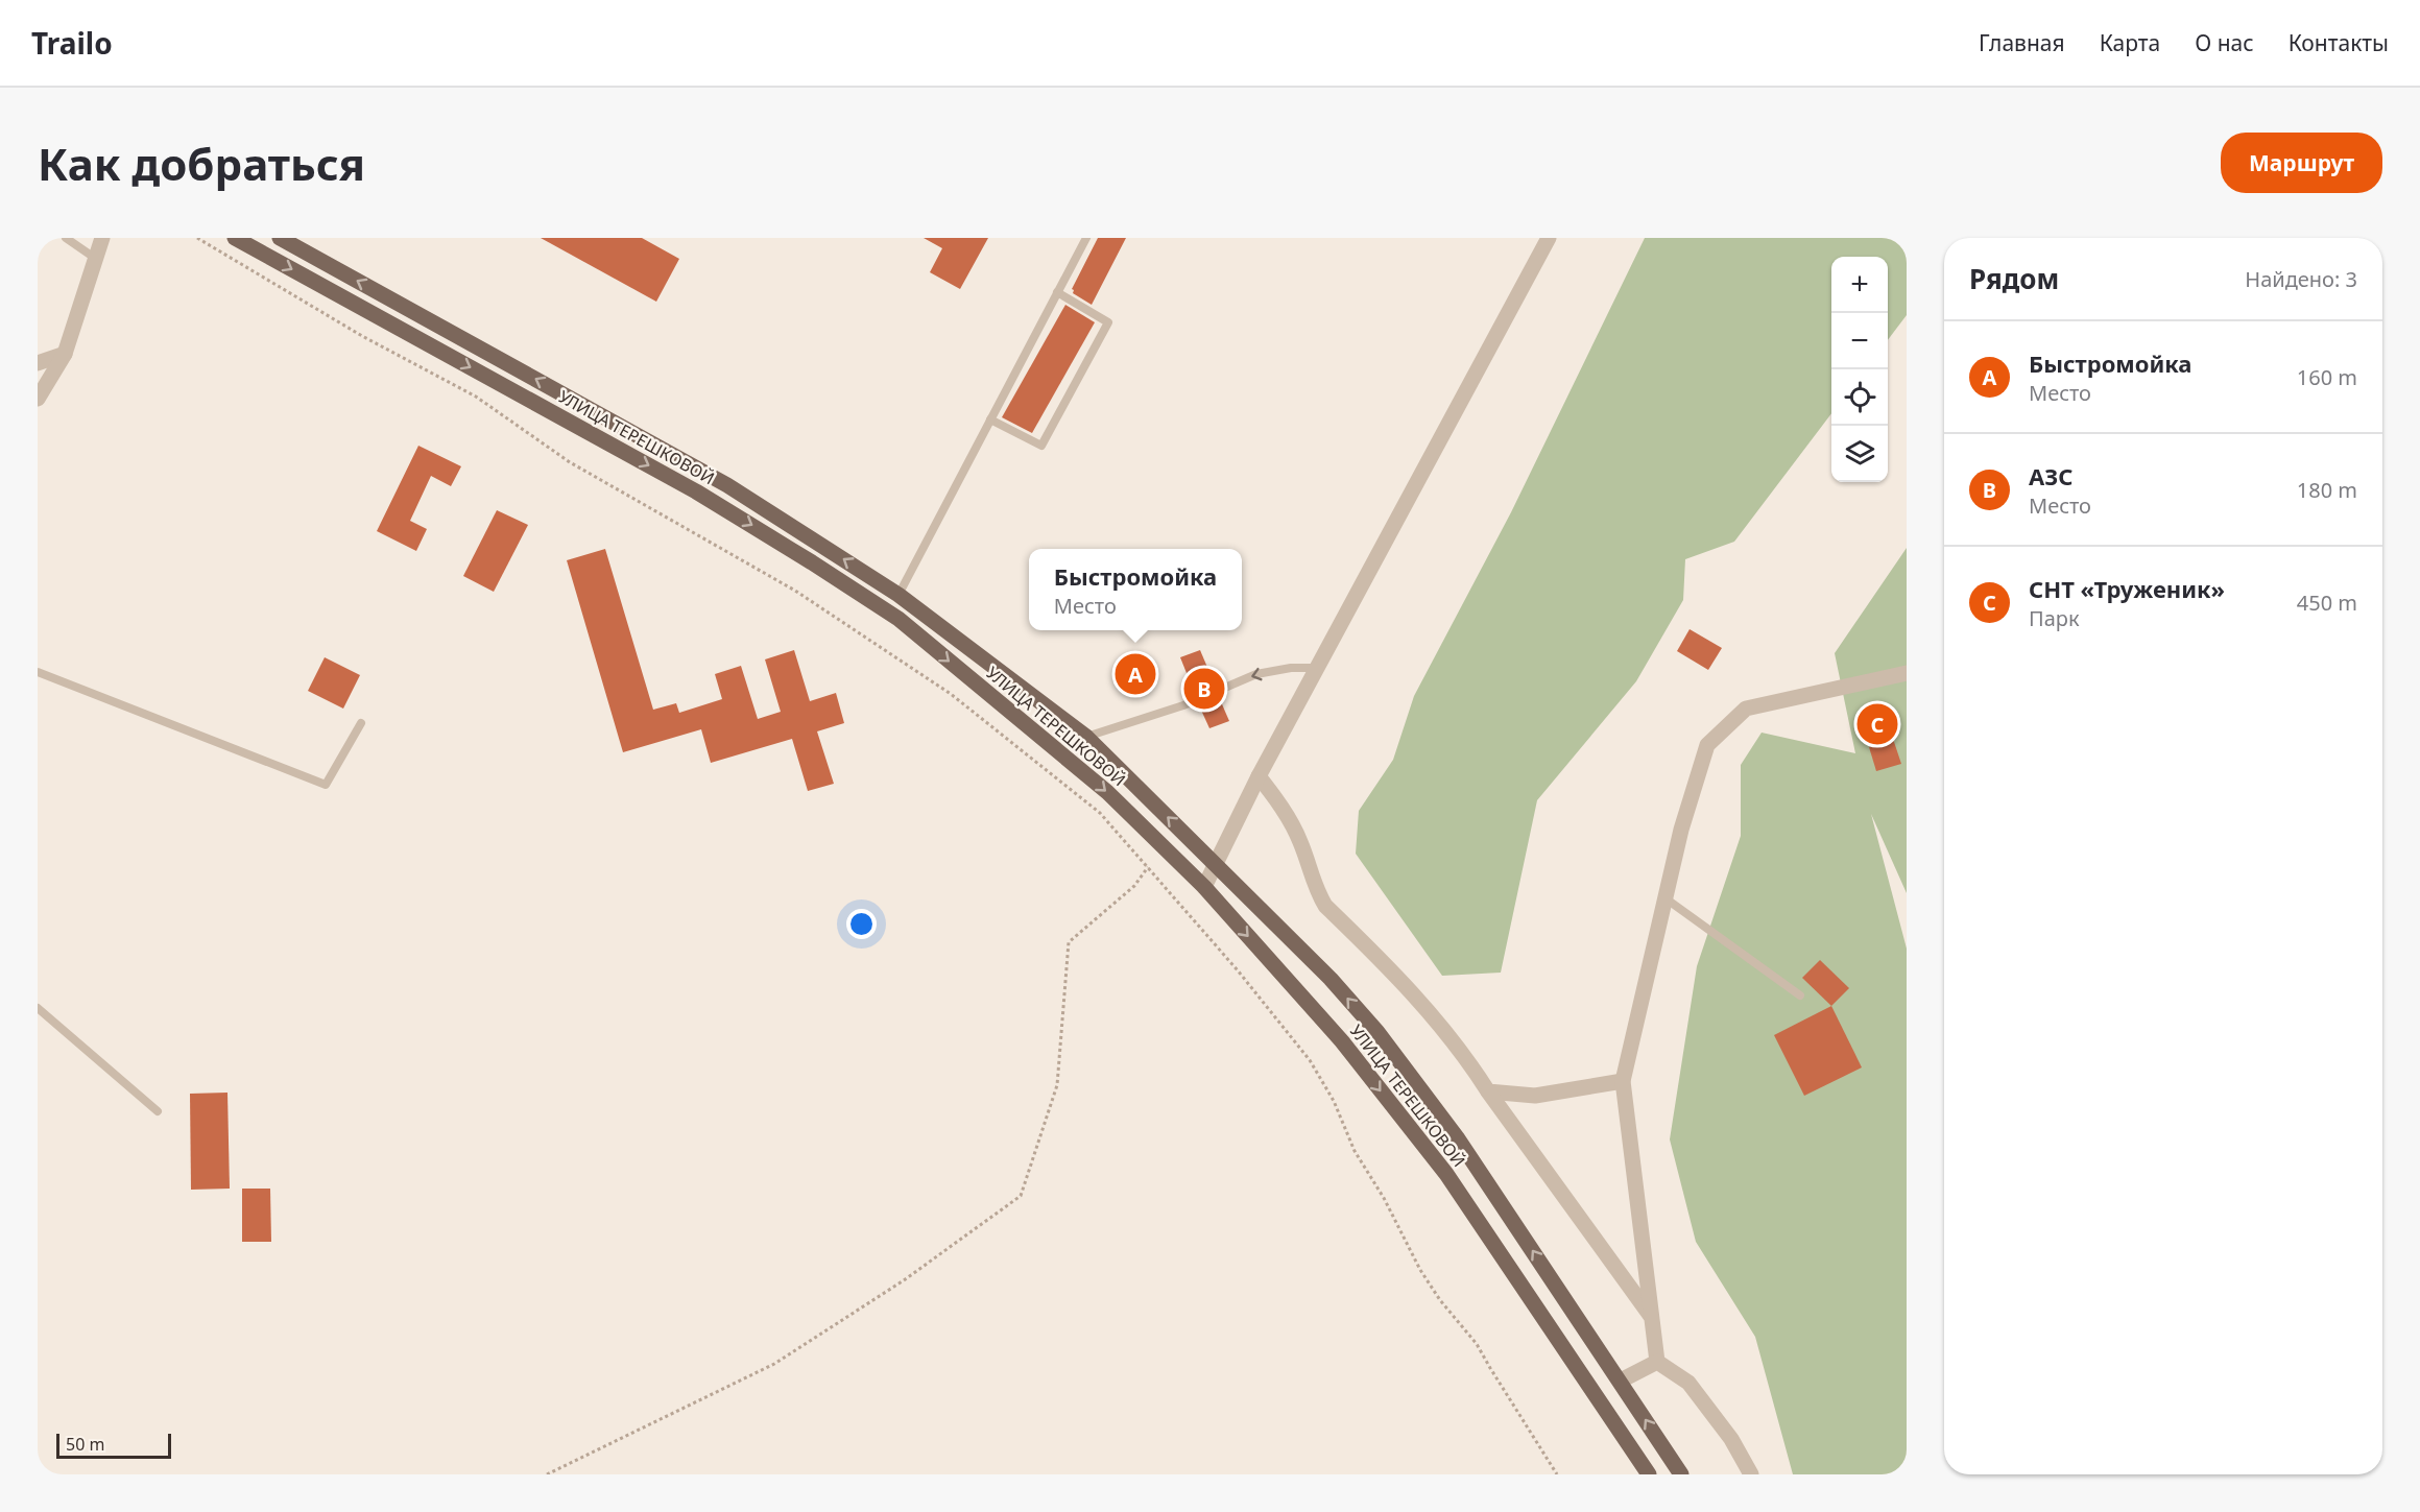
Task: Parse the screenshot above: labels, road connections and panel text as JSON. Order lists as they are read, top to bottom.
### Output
{
  "streets": {
    "main road": ["УЛИЦА ТЕРЕШКОВОЙ"]
  },
  "scale_bar": "50 m",
  "page": {
    "header": "Trailo",
    "nav": [
      "Главная",
      "Карта",
      "О нас",
      "Контакты"
    ],
    "buttons": "Маршрут",
    "title": "Как добраться",
    "heading": ["Рядом", "Найдено: 3"],
    "map_buttons": ["+", "−"],
    "list": [
      {
        "mark": "A",
        "name": "Быстромойка",
        "note": "Место",
        "value": "160 m"
      },
      {
        "mark": "B",
        "name": "АЗС",
        "note": "Место",
        "value": "180 m"
      },
      {
        "mark": "C",
        "name": "СНТ «Труженик»",
        "note": "Парк",
        "value": "450 m"
      }
    ],
    "popup": ["Быстромойка", "Место"],
    "pins": ["A", "B", "C"],
    "scale": "50 m"
  }
}
